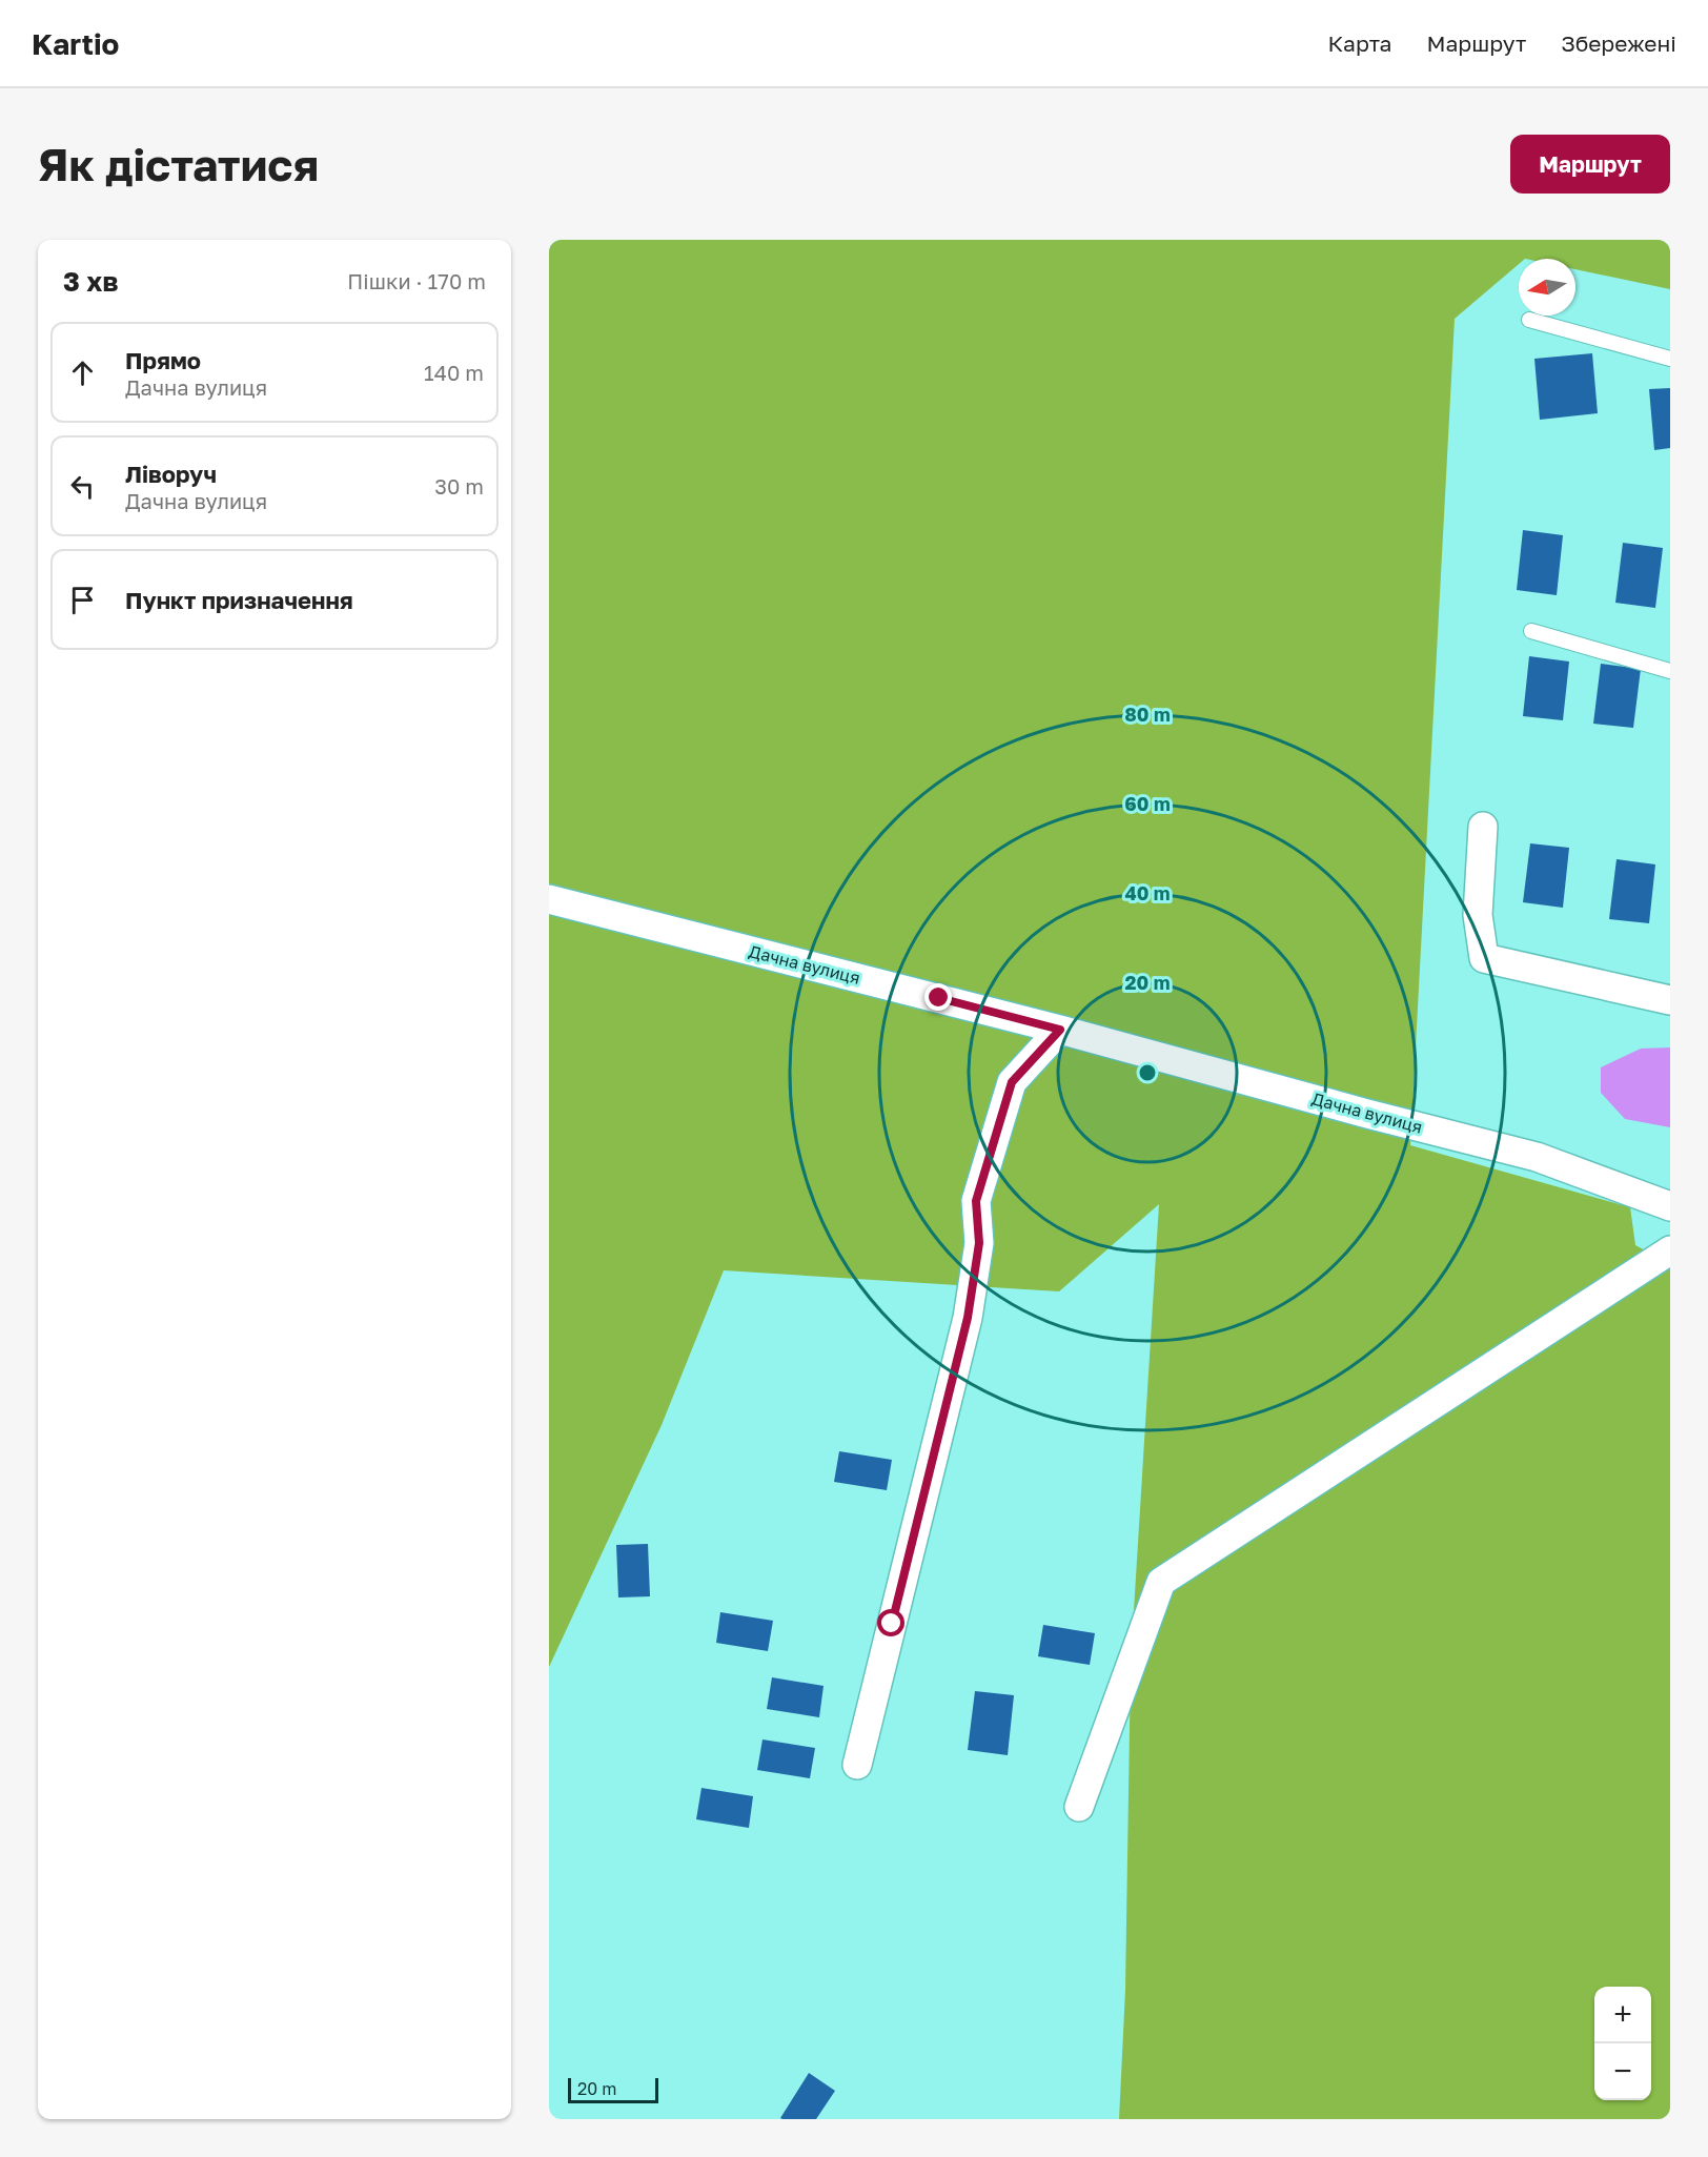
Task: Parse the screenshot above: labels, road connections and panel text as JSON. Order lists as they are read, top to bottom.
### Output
{
  "streets": {
    "street": ["Дачна вулиця"]
  },
  "scale_bar": "20 m",
  "north": "left",
  "page": {
    "header": "Kartio",
    "nav": ["Карта", "Маршрут", "Збережені"],
    "buttons": "Маршрут",
    "title": "Як дістатися",
    "heading": ["3 хв", "Пішки · 170 m"],
    "list": [
      ["Прямо", "Дачна вулиця", "140 m"],
      ["Ліворуч", "Дачна вулиця", "30 m"],
      "Пункт призначення"
    ],
    "map_buttons": ["+", "−"],
    "scale": "20 m"
  },
  "rings": [
    "80 m",
    "60 m",
    "40 m",
    "20 m"
  ]
}
